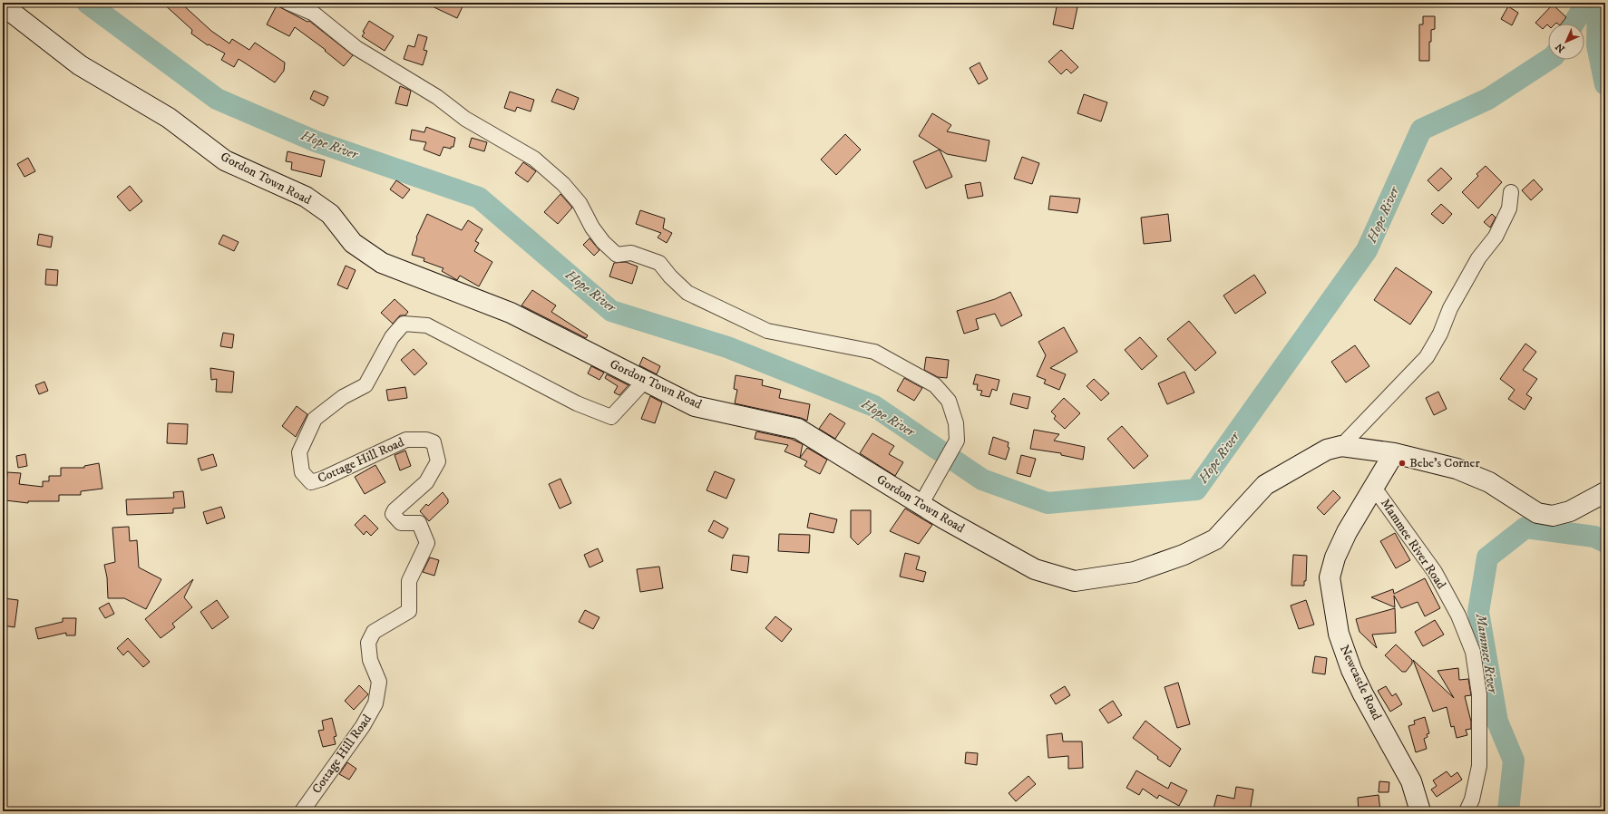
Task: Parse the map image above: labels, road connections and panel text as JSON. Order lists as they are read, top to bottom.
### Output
{
  "streets": {
    "street": [
      "Gordon Town Road",
      "Cottage Hill Road",
      "Mammee River Road",
      "Newcastle Road"
    ]
  },
  "crossings": [
    ["Gordon Town Road", "Cottage Hill Road"],
    ["Gordon Town Road", "Newcastle Road"],
    ["Mammee River Road", "Newcastle Road"]
  ],
  "water": ["Hope River", "Mammee River"],
  "places": ["Bebe's Corner"],
  "north": "bottom left"
}
